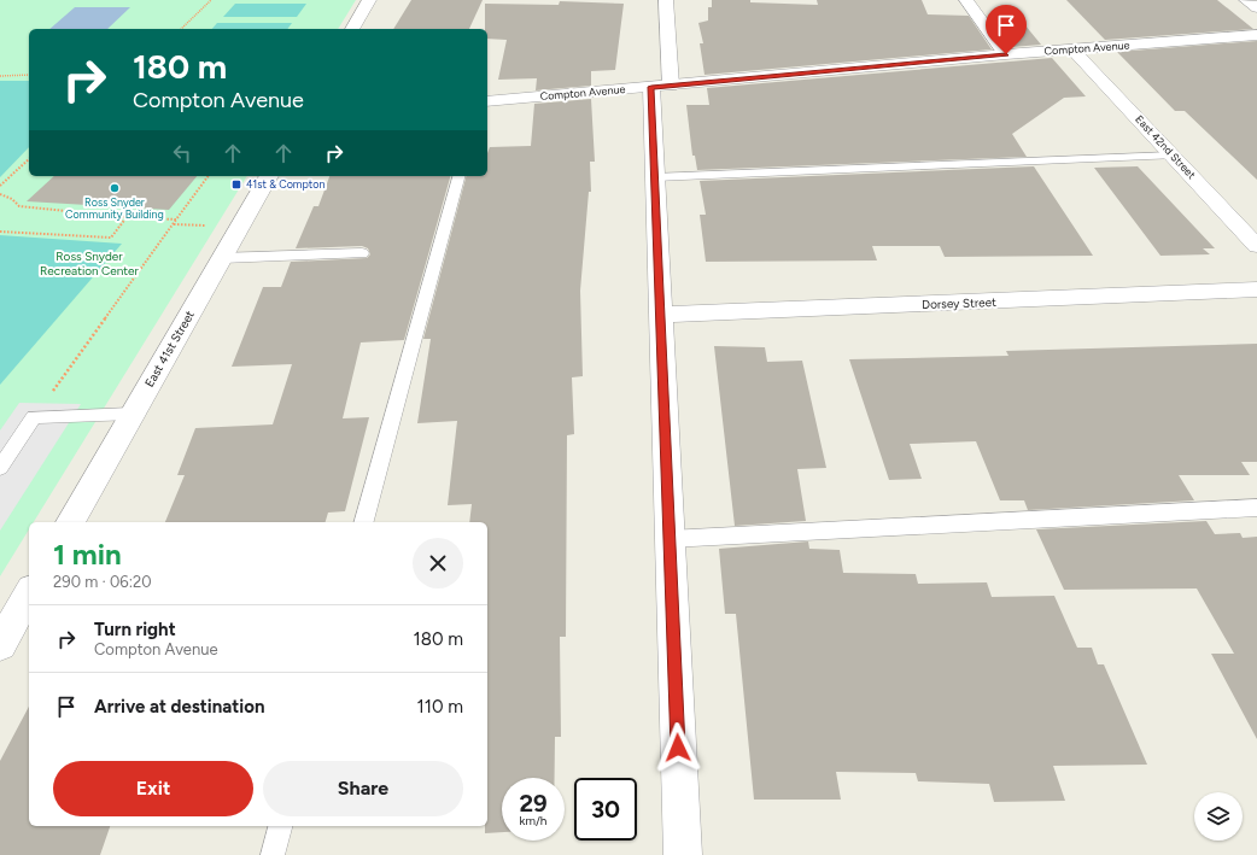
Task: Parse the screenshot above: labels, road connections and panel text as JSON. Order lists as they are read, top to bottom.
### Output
{
  "streets": {
    "street": [
      "Compton Avenue",
      "East 42nd Street",
      "Dorsey Street",
      "East 41st Street"
    ]
  },
  "crossings": [
    ["Compton Avenue", "East 42nd Street"]
  ],
  "parks": ["Ross Snyder Recreation Center"],
  "places": {
    "transit": ["41st & Compton"],
    "other": ["Ross Snyder Community Building"]
  },
  "page": {
    "turn": ["180 m", "Compton Avenue"],
    "heading": ["1 min", "290 m · 06:20"],
    "list": [
      {
        "name": "Turn right",
        "note": "Compton Avenue",
        "value": "180 m"
      },
      {
        "name": "Arrive at destination",
        "value": "110 m"
      }
    ],
    "buttons": ["Exit", "Share"],
    "speed": "29 km/h",
    "limit": "30"
  }
}
